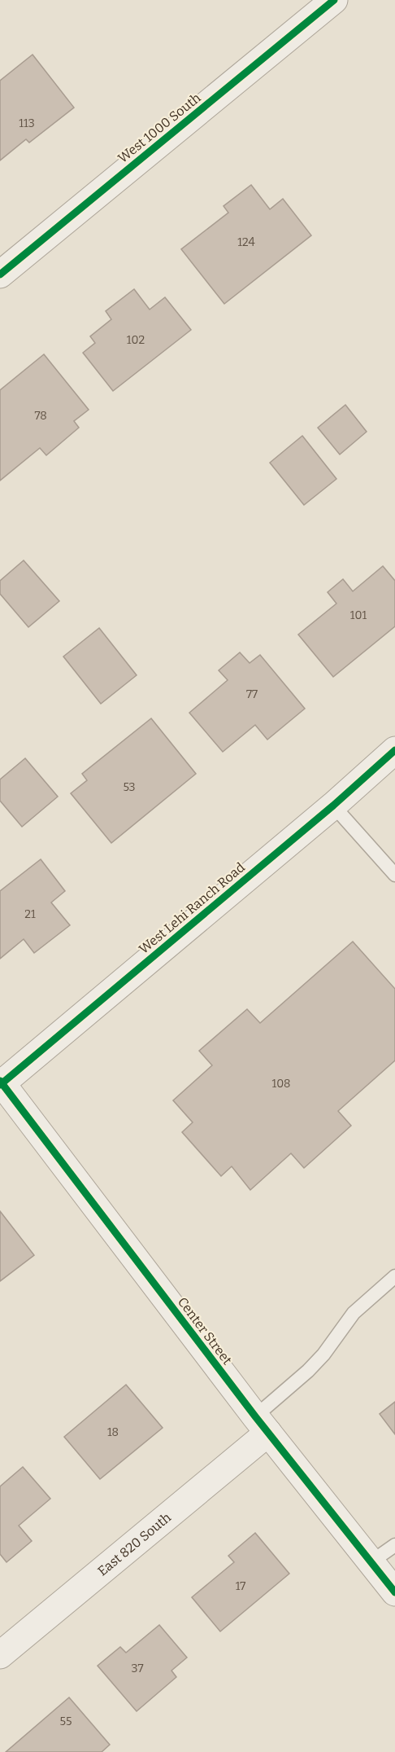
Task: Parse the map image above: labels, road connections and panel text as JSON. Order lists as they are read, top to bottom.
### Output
{
  "streets": {
    "street": [
      "West 1000 South",
      "West Lehi Ranch Road",
      "Center Street",
      "East 820 South"
    ]
  },
  "crossings": [
    ["West Lehi Ranch Road", "Center Street"],
    ["Center Street", "East 820 South"]
  ],
  "house_numbers": [
    "113",
    "124",
    "102",
    "78",
    "101",
    "77",
    "53",
    "21",
    "108",
    "18",
    "17",
    "37",
    "55"
  ]
}
